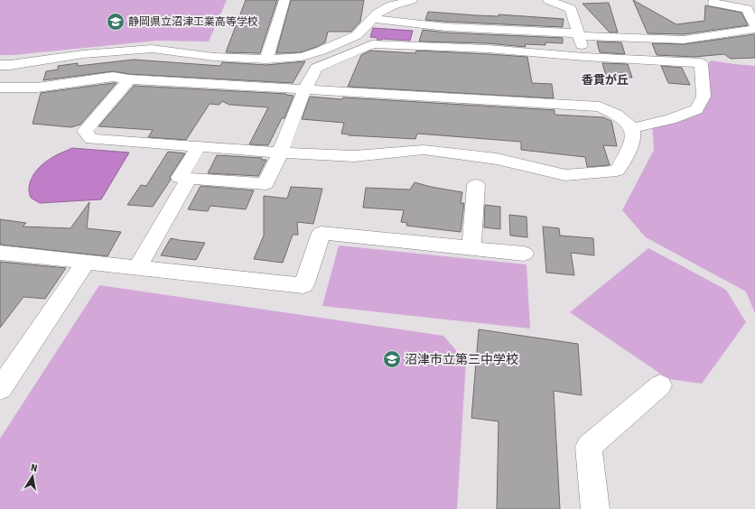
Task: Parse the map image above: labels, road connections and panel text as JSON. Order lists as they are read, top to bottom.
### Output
{
  "districts": ["香貫が丘"],
  "places": {
    "school or university": ["静岡県立沼津工業高等学校", "沼津市立第三中学校"]
  },
  "north": "top"
}
